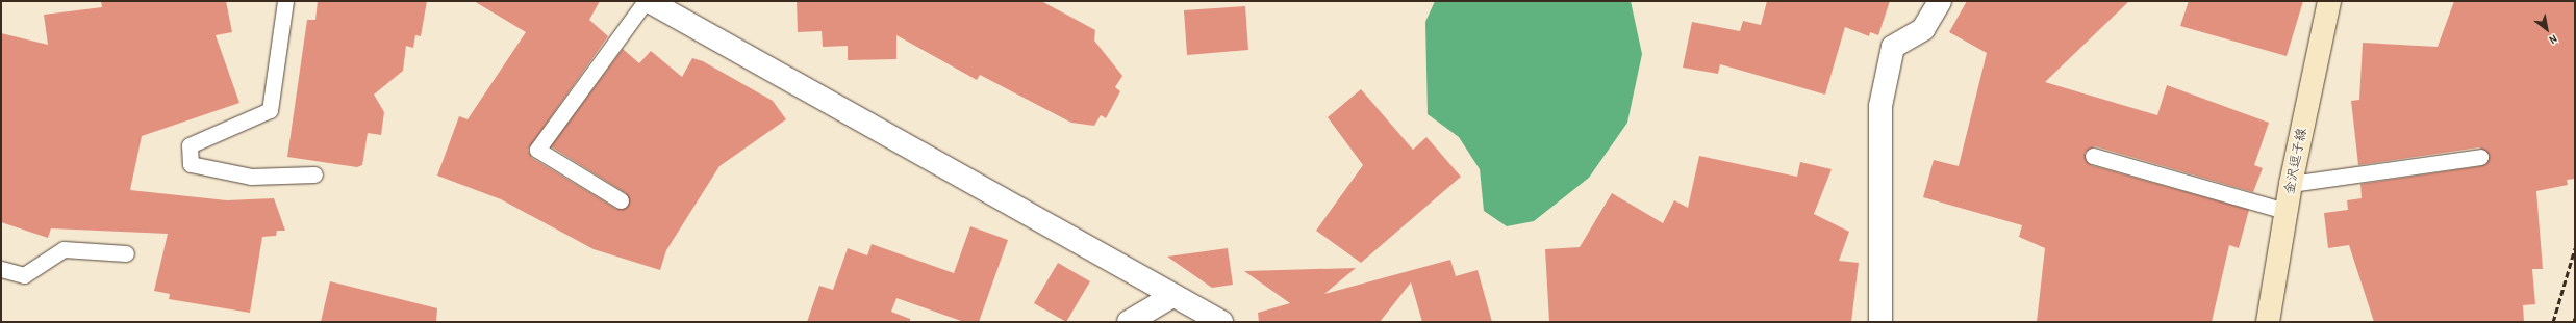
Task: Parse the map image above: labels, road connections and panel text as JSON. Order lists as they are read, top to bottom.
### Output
{
  "streets": {
    "main road": ["金沢逗子線"]
  },
  "north": "bottom right"
}
